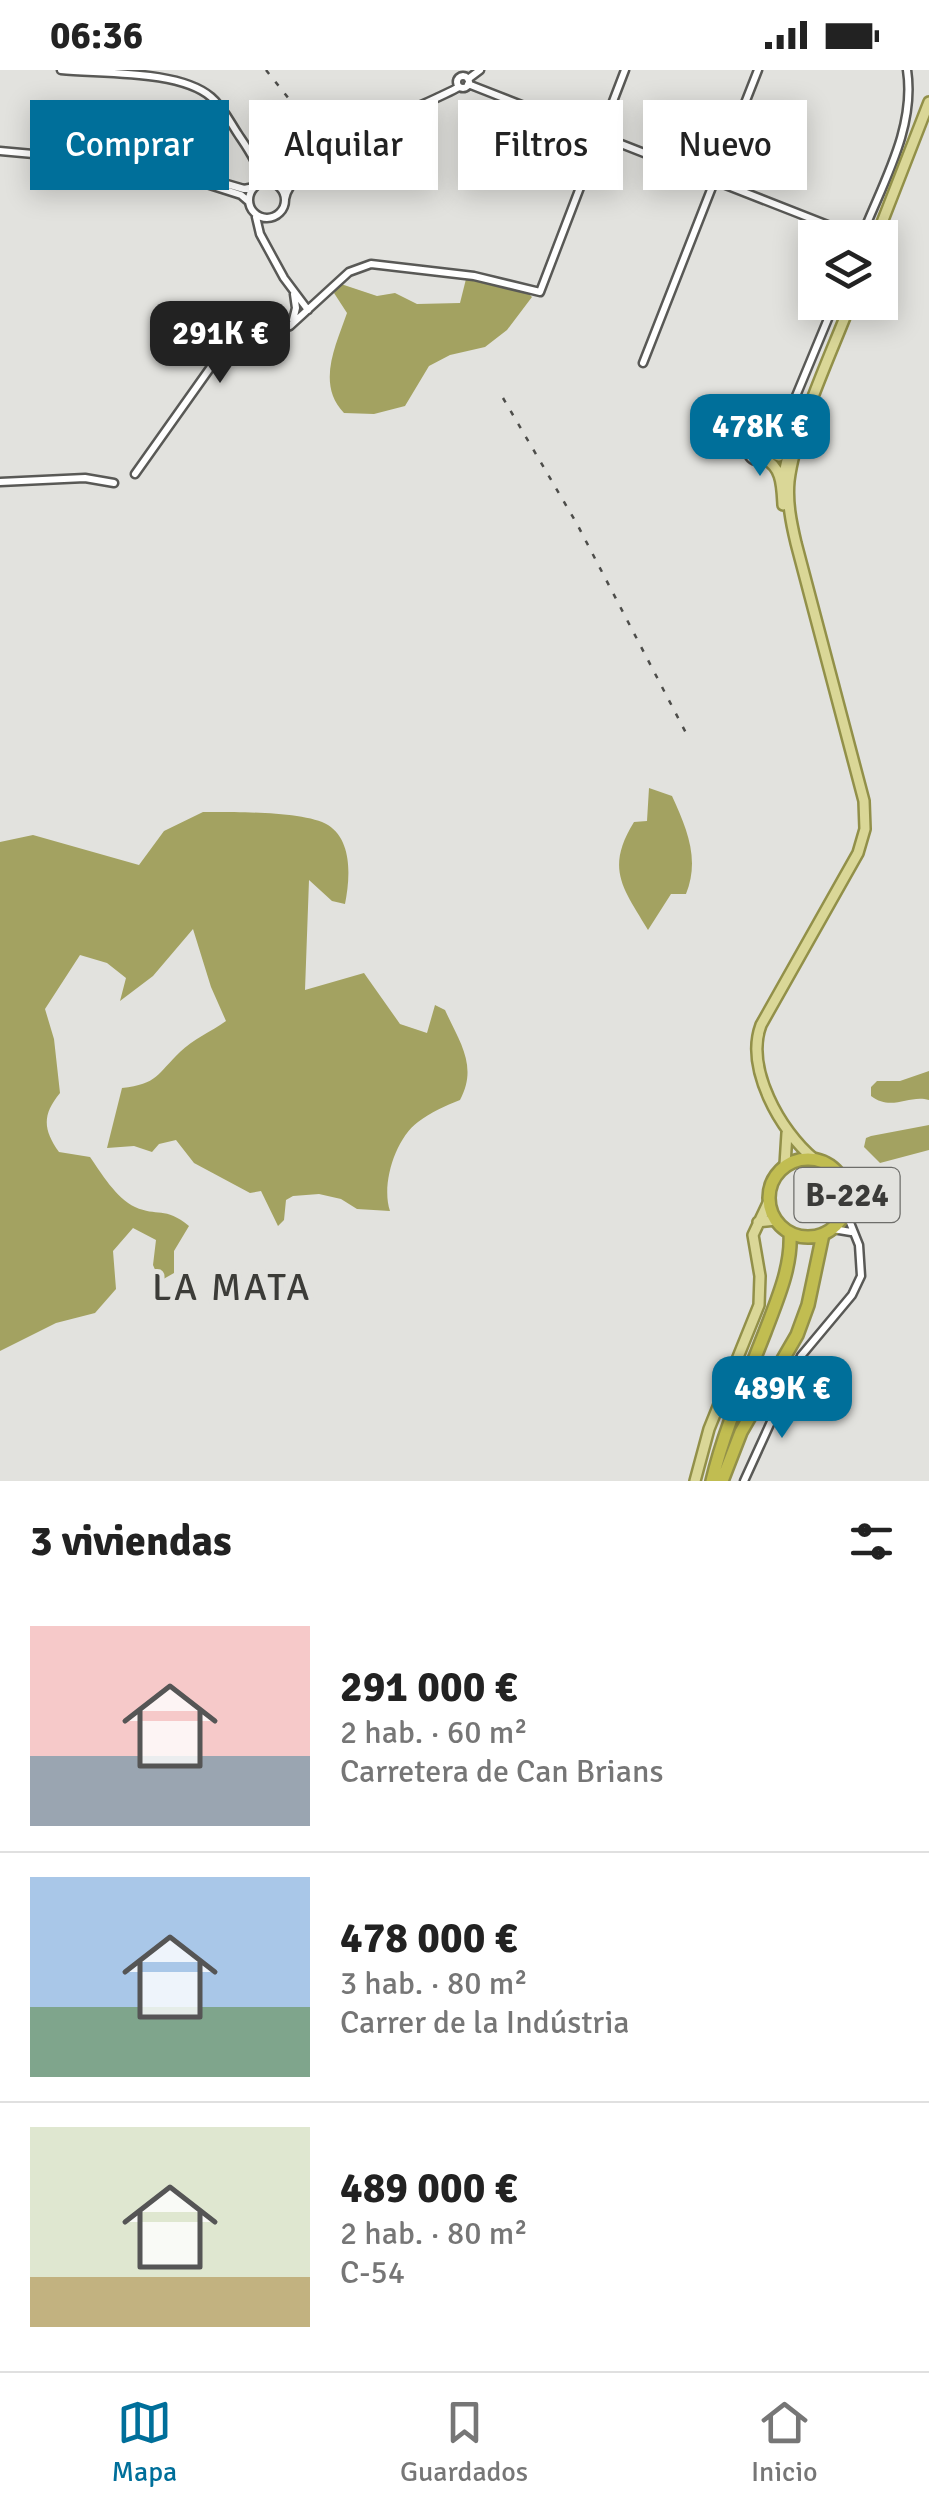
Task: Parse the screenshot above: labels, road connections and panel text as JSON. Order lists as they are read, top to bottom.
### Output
{
  "streets": {
    "highway": ["B-224"]
  },
  "districts": ["LA MATA"],
  "page": {
    "status": "06:36",
    "chip": [
      "Comprar",
      "Alquilar",
      "Filtros",
      "Nuevo"
    ],
    "price": ["291K €", "478K €", "489K €"],
    "heading": "3 viviendas",
    "list": [
      {
        "name": "291 000 €",
        "note": "2 hab. · 60 m² · Carretera de Can Brians"
      },
      {
        "name": "478 000 €",
        "note": "3 hab. · 80 m² · Carrer de la Indústria"
      },
      {
        "name": "489 000 €",
        "note": "2 hab. · 80 m² · C-54"
      }
    ],
    "tabs": ["Mapa", "Guardados", "Inicio"]
  }
}
